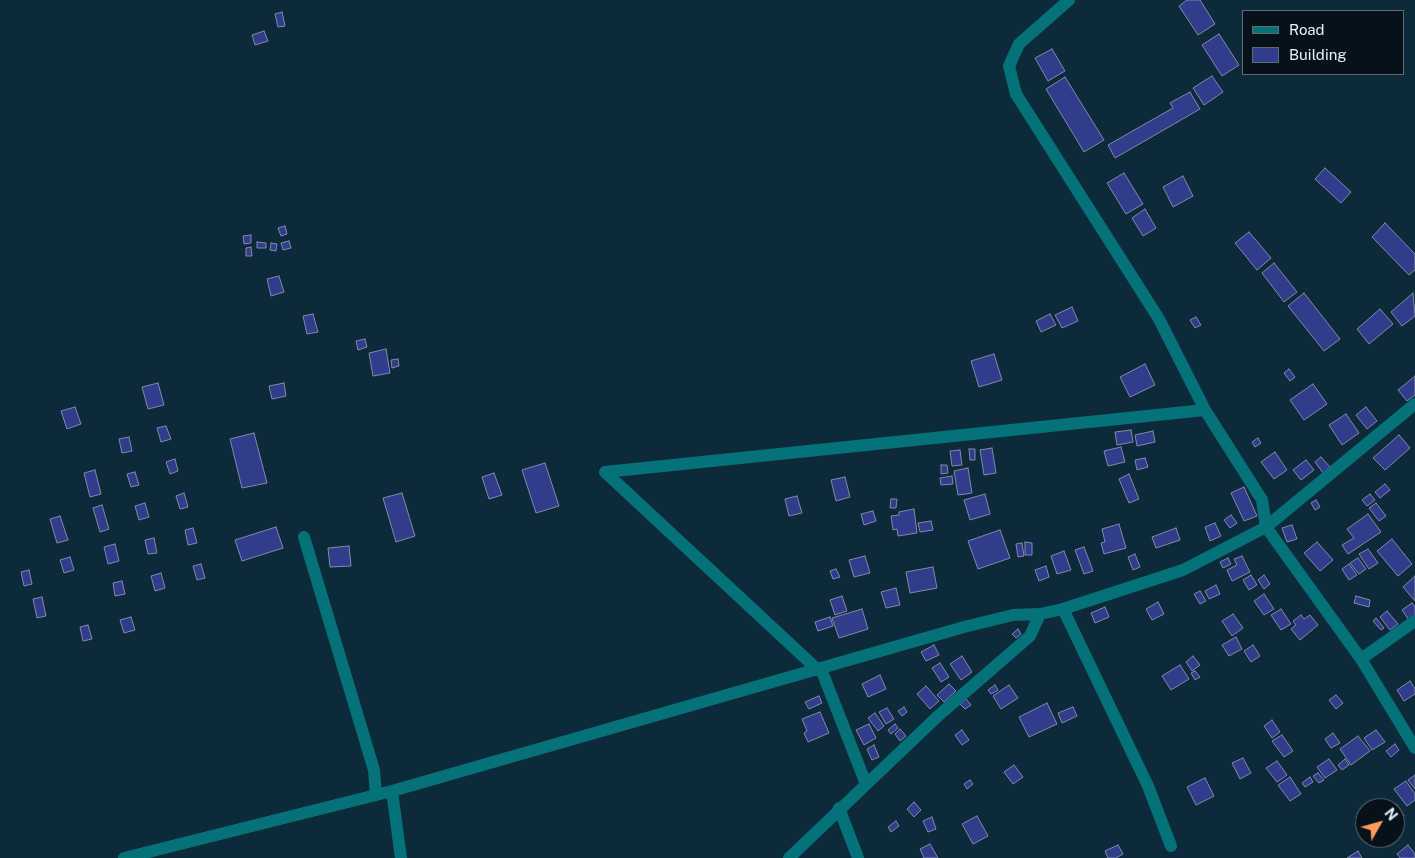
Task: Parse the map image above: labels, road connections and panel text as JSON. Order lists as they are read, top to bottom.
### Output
{
  "legend": ["Road", "Building"],
  "north": "top right"
}
